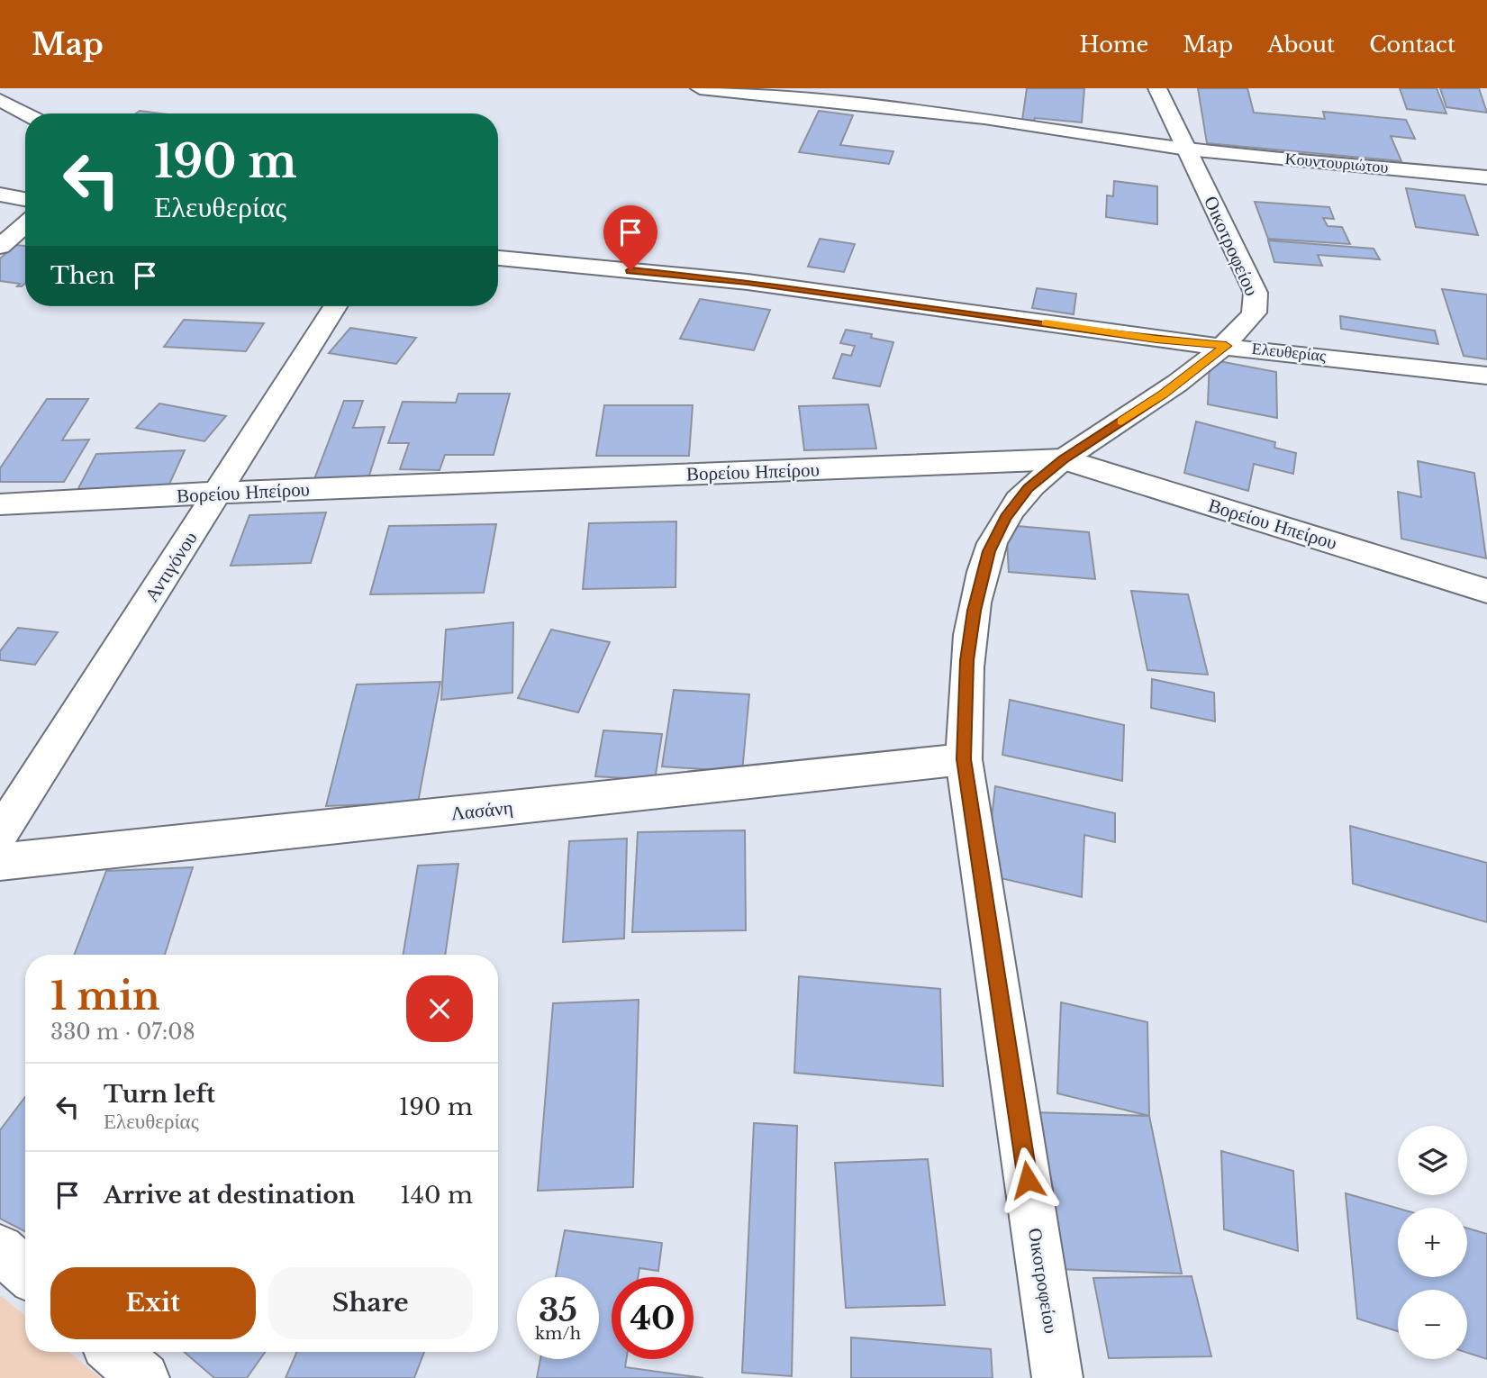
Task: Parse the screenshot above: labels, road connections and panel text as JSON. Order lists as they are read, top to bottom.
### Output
{
  "streets": {
    "street": [
      "Κουντουριώτου",
      "Οικοτροφείου",
      "Ελευθερίας",
      "Βορείου Ηπείρου",
      "Αντιγόνου",
      "Λασάνη"
    ]
  },
  "crossings": [
    ["Κουντουριώτου", "Οικοτροφείου"],
    ["Οικοτροφείου", "Ελευθερίας"],
    ["Οικοτροφείου", "Βορείου Ηπείρου"],
    ["Οικοτροφείου", "Λασάνη"],
    ["Βορείου Ηπείρου", "Αντιγόνου"]
  ],
  "page": {
    "header": "Map",
    "nav": [
      "Home",
      "Map",
      "About",
      "Contact"
    ],
    "turn": ["190 m", "Ελευθερίας"],
    "then": "Then",
    "heading": ["1 min", "330 m · 07:08"],
    "list": [
      {
        "name": "Turn left",
        "note": "Ελευθερίας",
        "value": "190 m"
      },
      {
        "name": "Arrive at destination",
        "value": "140 m"
      }
    ],
    "map_buttons": ["+", "−"],
    "buttons": ["Exit", "Share"],
    "speed": "35 km/h",
    "limit": "40"
  }
}
